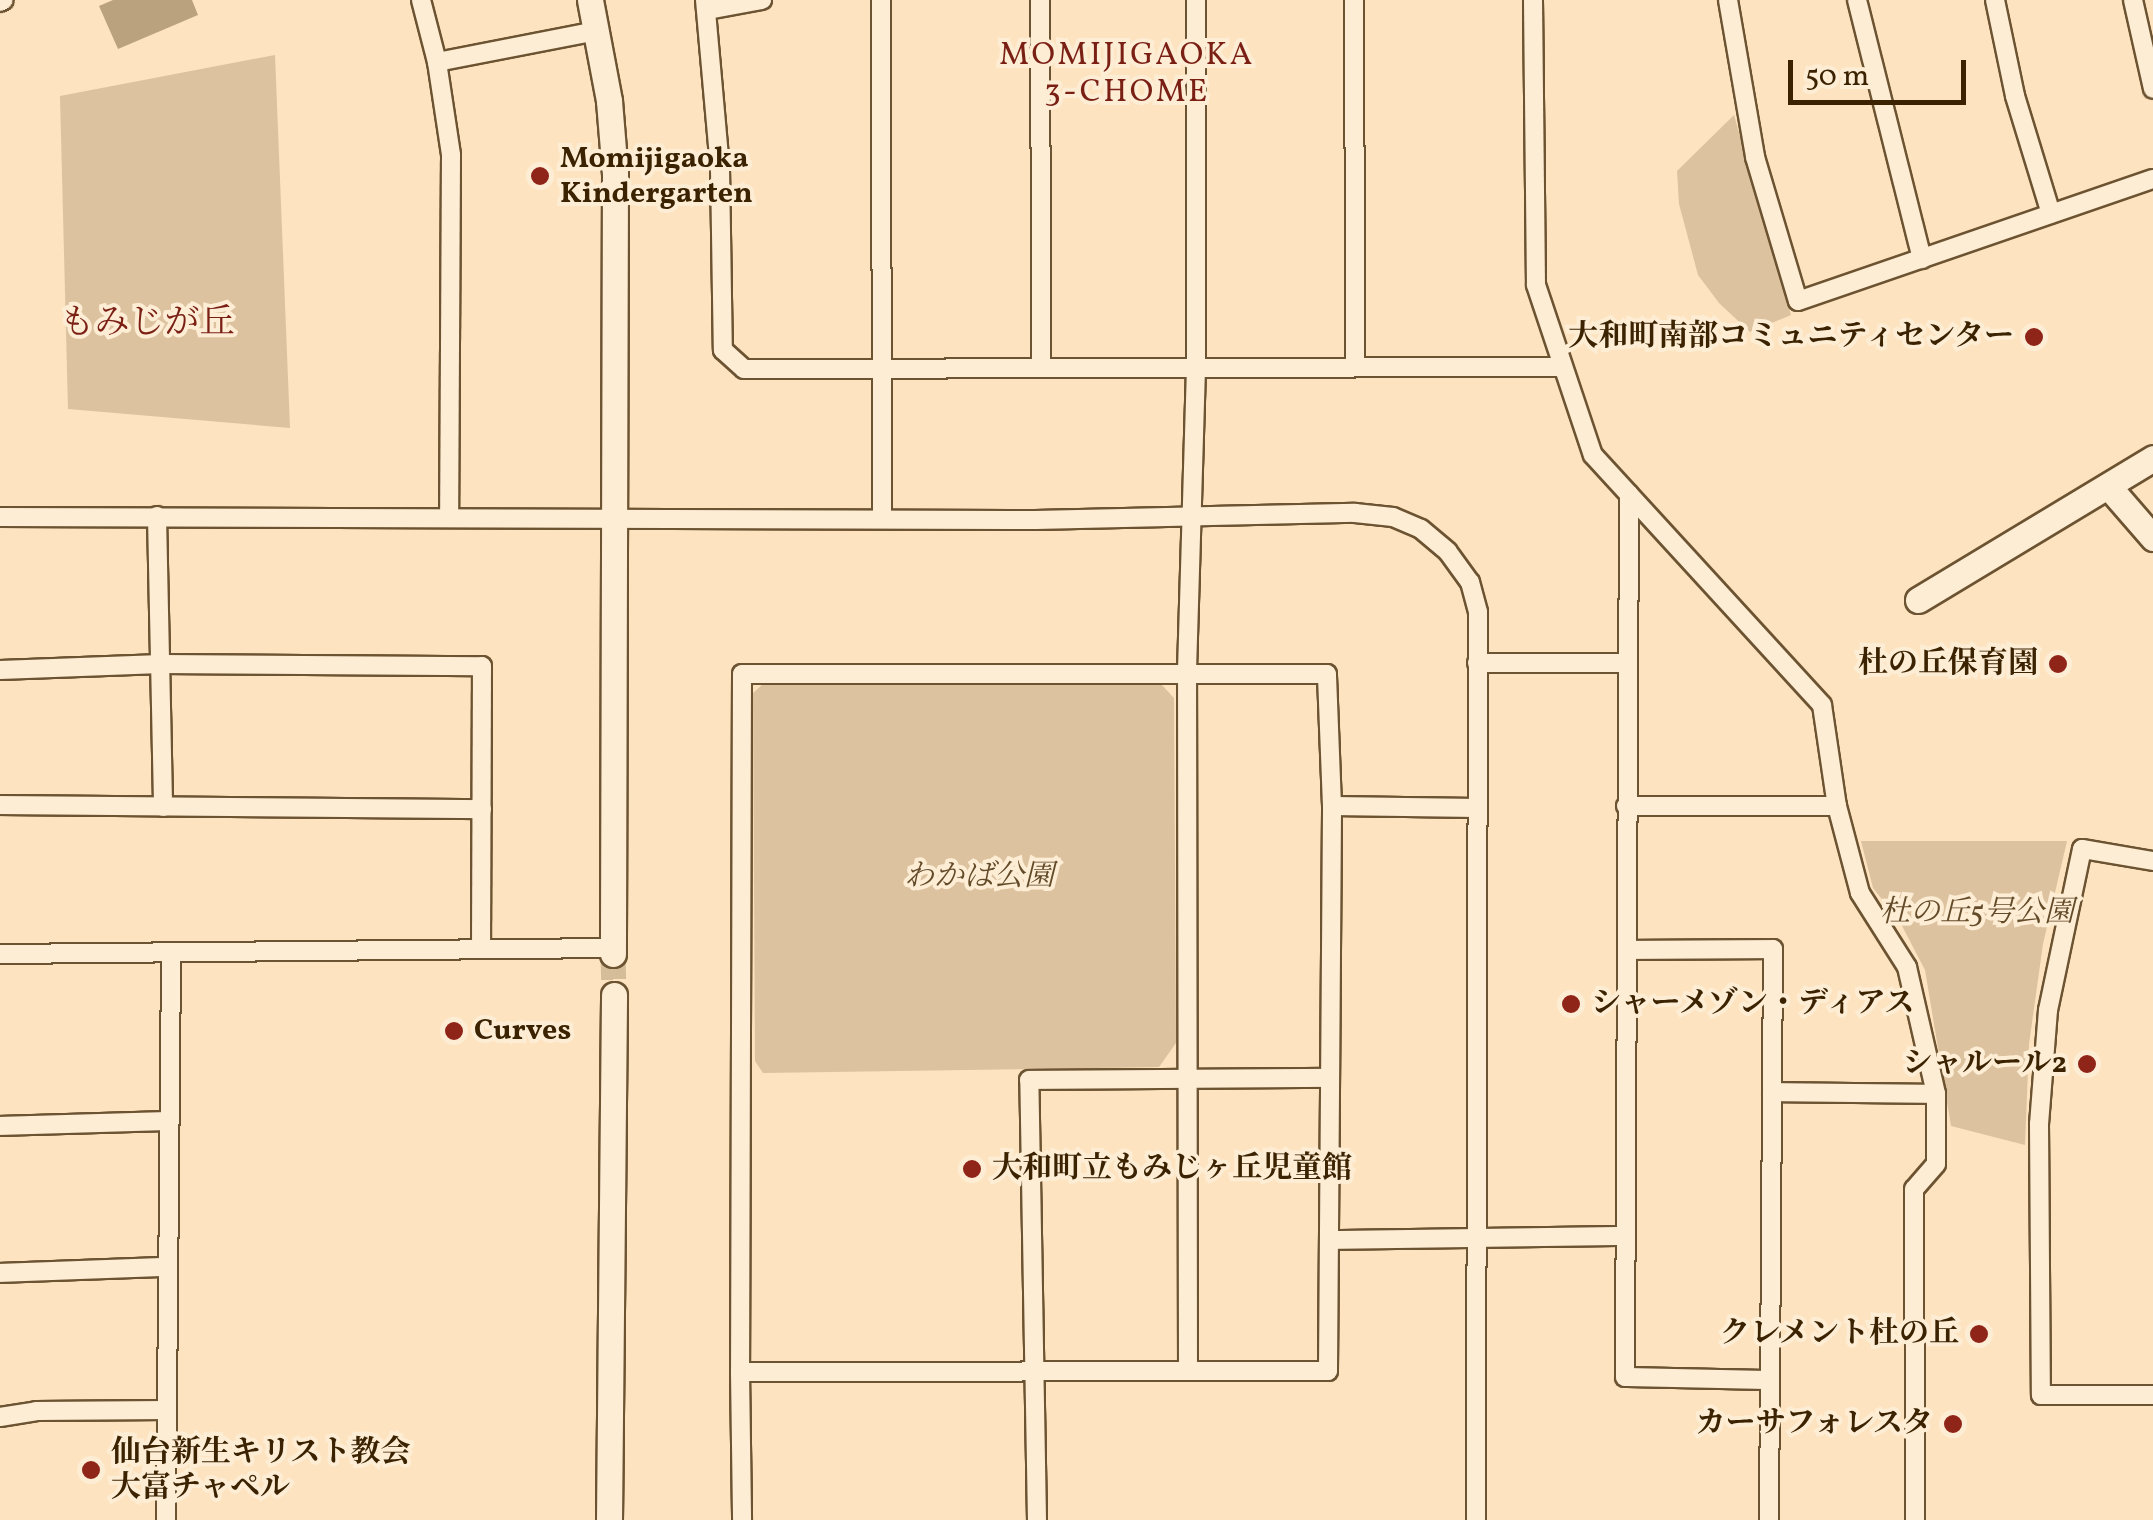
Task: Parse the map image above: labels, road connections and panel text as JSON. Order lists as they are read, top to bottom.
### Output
{
  "districts": ["MOMIJIGAOKA 3-CHOME", "もみじが丘"],
  "parks": ["わかば公園", "杜の丘5号公園"],
  "places": [
    "Momijigaoka Kindergarten",
    "大和町南部コミュニティセンター",
    "杜の丘保育園",
    "シャーメゾン・ディアス",
    "Curves",
    "シャルール2",
    "大和町立もみじヶ丘児童館",
    "クレメント杜の丘",
    "カーサフォレスタ",
    "仙台新生キリスト教会 大富チャペル"
  ],
  "scale_bar": "50 m"
}
